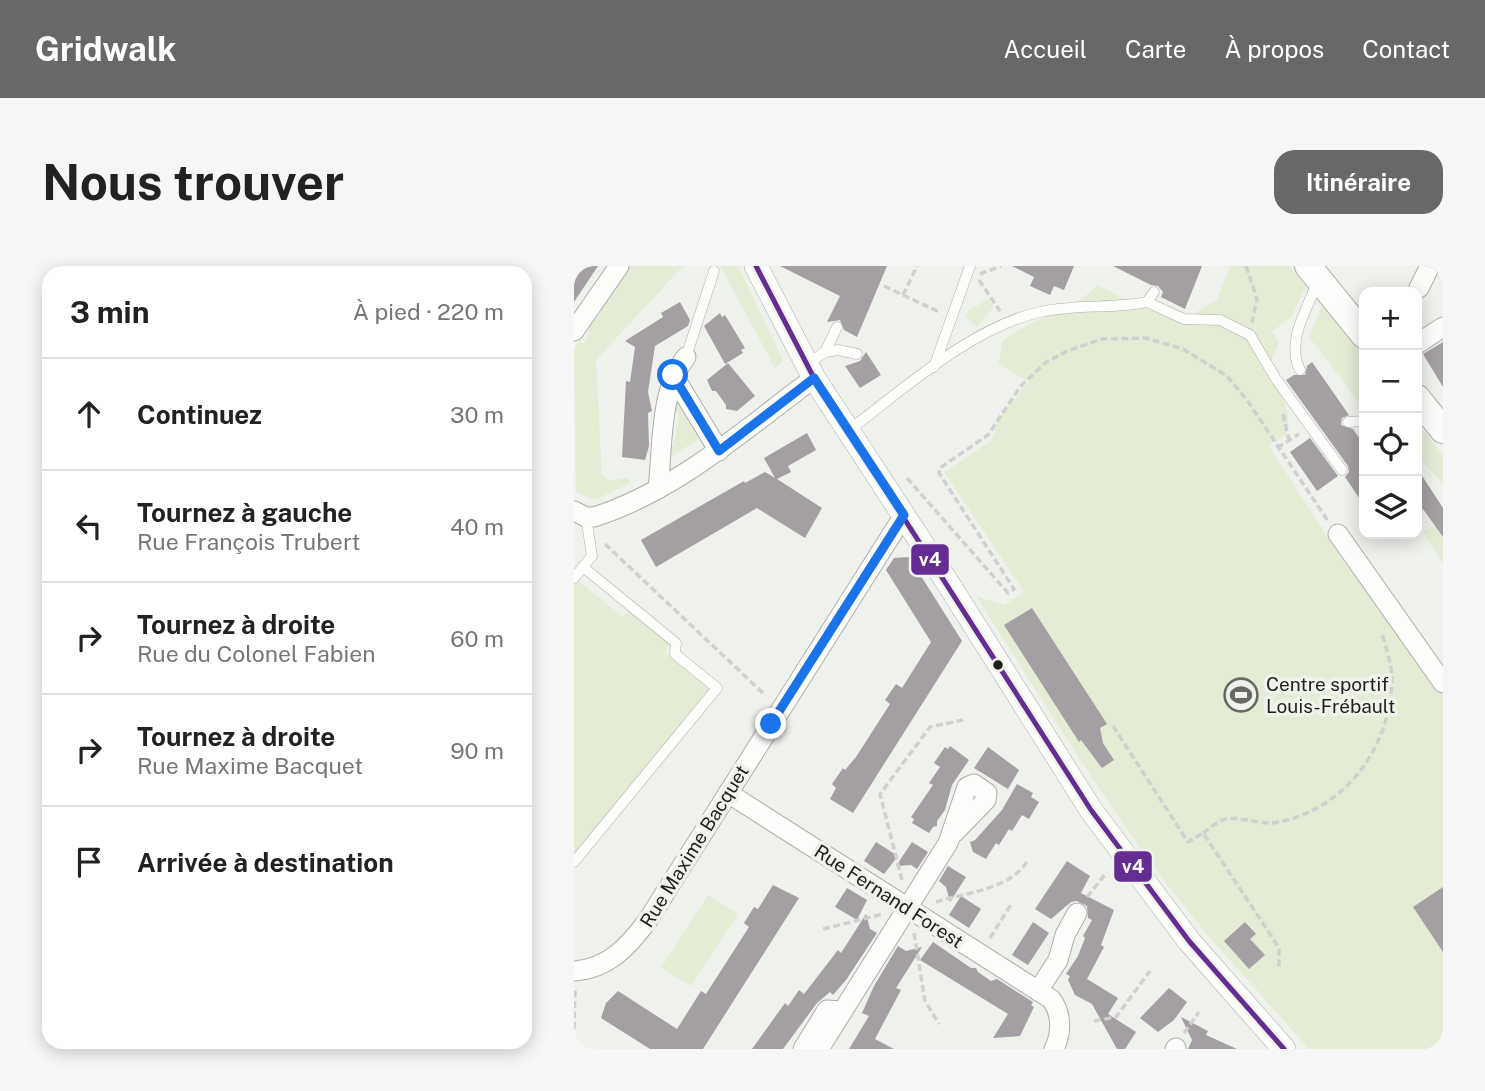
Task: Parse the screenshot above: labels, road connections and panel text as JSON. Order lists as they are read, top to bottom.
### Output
{
  "streets": {
    "street": ["Rue Maxime Bacquet", "Rue Fernand Forest"]
  },
  "crossings": [
    ["Rue Maxime Bacquet", "Rue Fernand Forest"]
  ],
  "places": {
    "sports": ["Centre sportif Louis-Frébault"]
  },
  "lines": ["transit line v4"],
  "page": {
    "header": "Gridwalk",
    "nav": [
      "Accueil",
      "Carte",
      "À propos",
      "Contact"
    ],
    "buttons": "Itinéraire",
    "title": "Nous trouver",
    "heading": ["3 min", "À pied · 220 m"],
    "map_buttons": ["+", "−"],
    "list": [
      ["Continuez", "30 m"],
      ["Tournez à gauche", "Rue François Trubert", "40 m"],
      ["Tournez à droite", "Rue du Colonel Fabien", "60 m"],
      ["Tournez à droite", "Rue Maxime Bacquet", "90 m"],
      "Arrivée à destination"
    ]
  }
}
